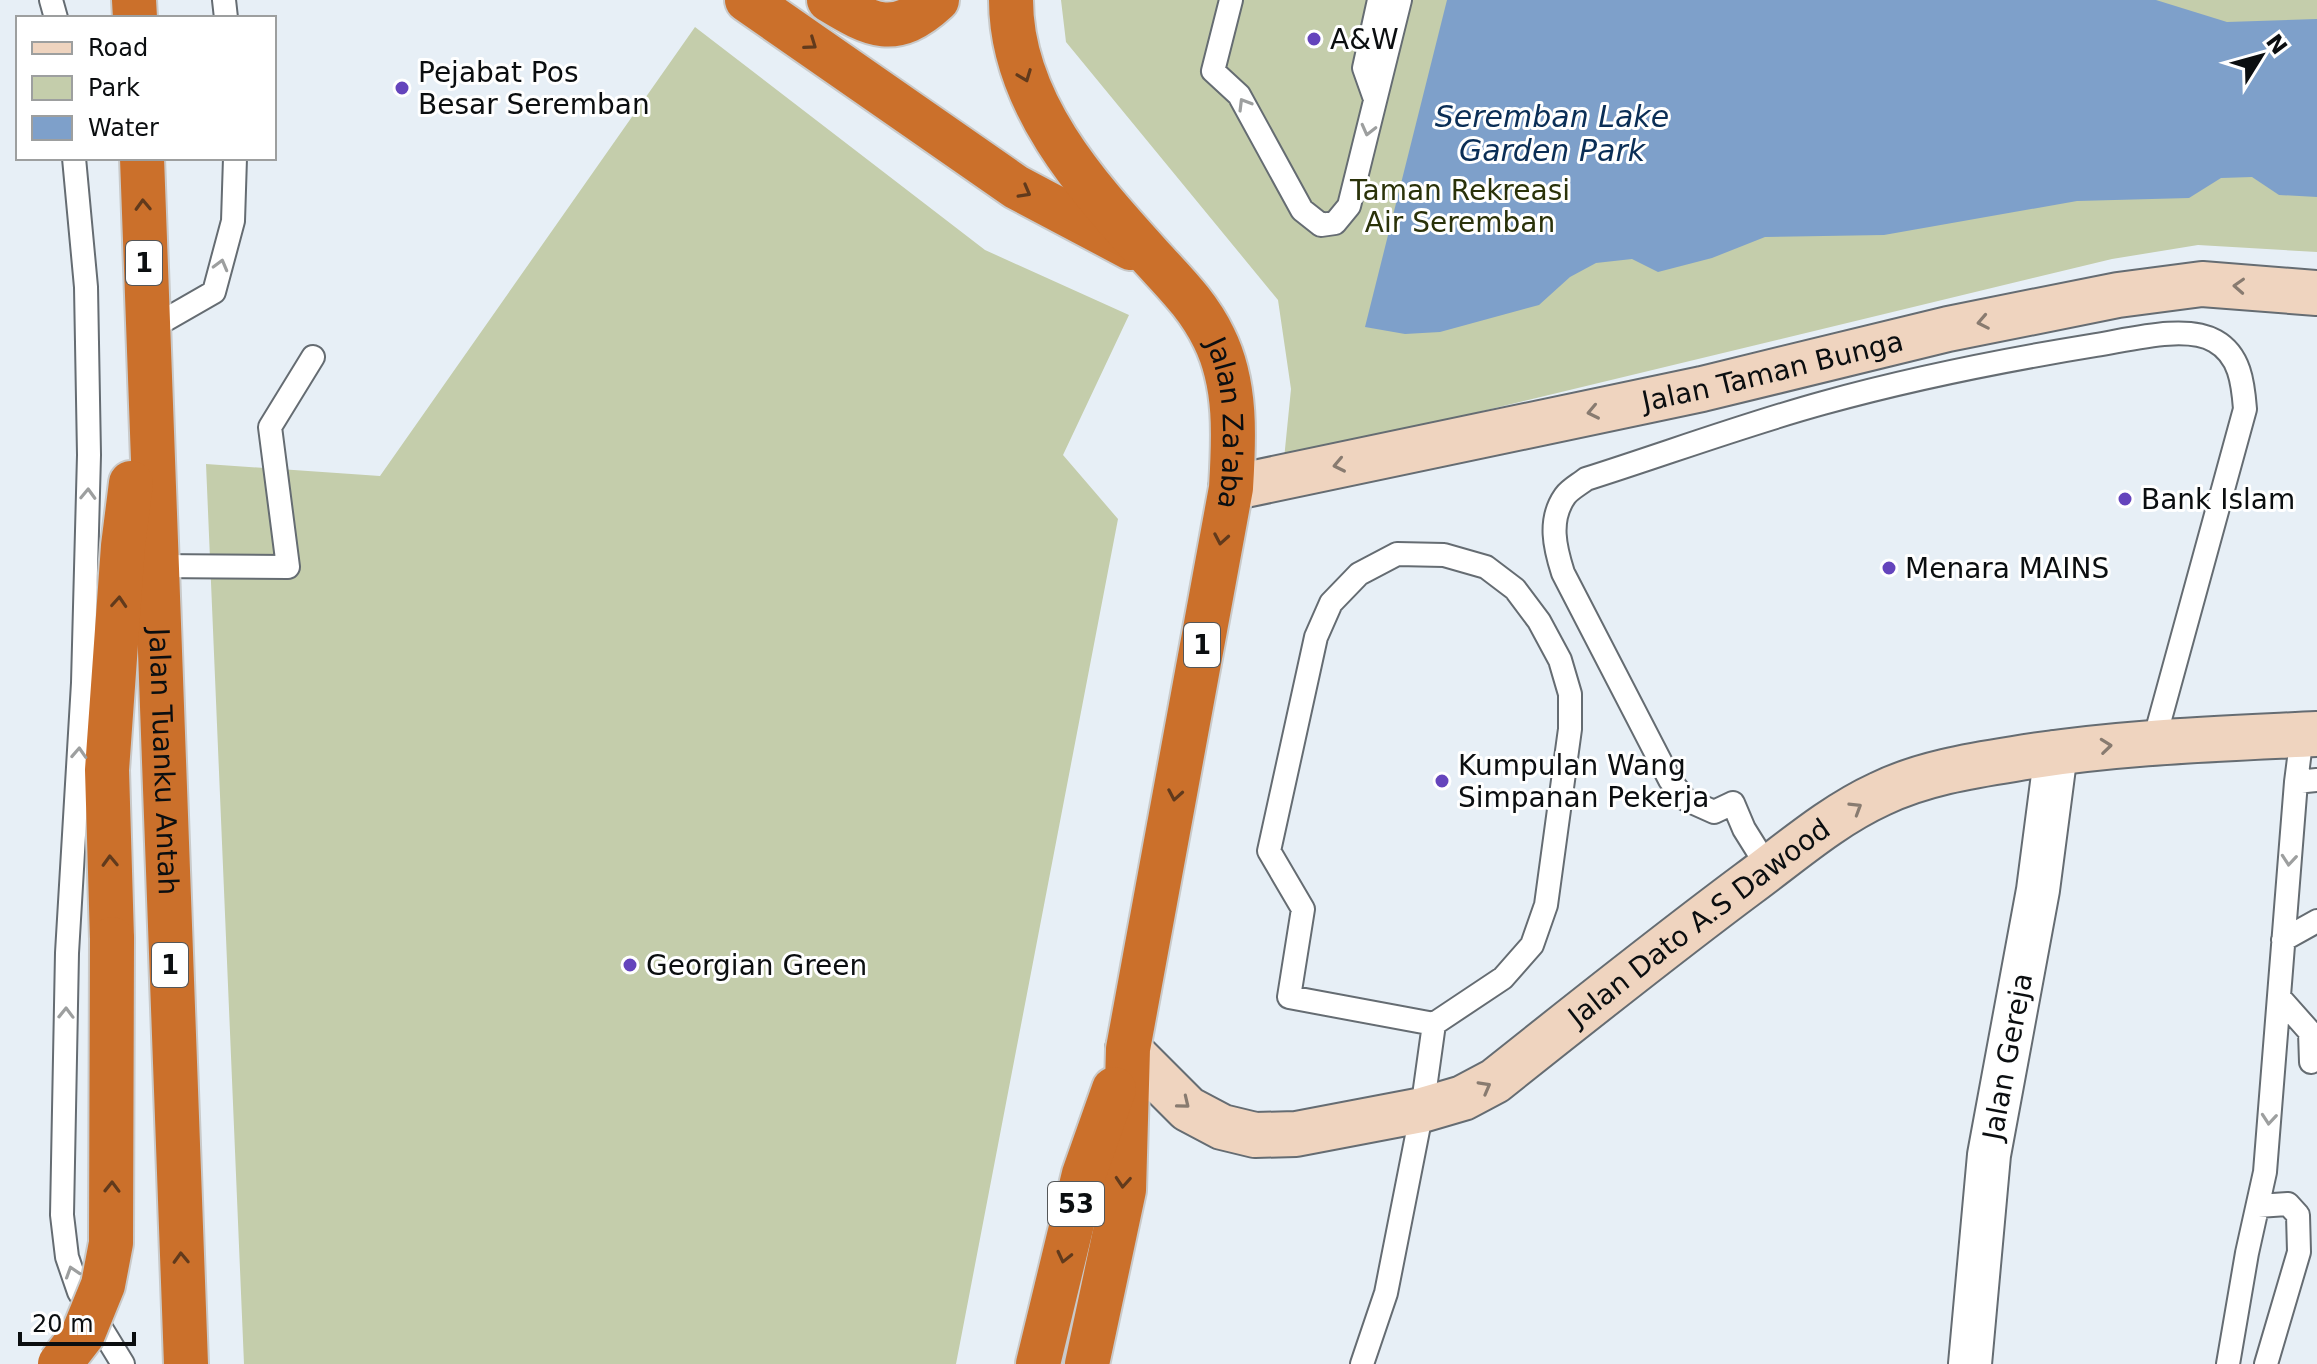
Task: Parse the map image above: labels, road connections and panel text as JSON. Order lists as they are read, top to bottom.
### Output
{
  "streets": {
    "highway": [
      "1",
      "Jalan Za'aba",
      "Jalan Tuanku Antah",
      "53"
    ],
    "street": ["Jalan Taman Bunga", "Jalan Dato A.S Dawood", "Jalan Gereja"]
  },
  "crossings": [
    ["1", "Jalan Za'aba"],
    ["Jalan Taman Bunga", "Jalan Za'aba"],
    ["Jalan Za'aba", "Jalan Dato A.S Dawood"],
    ["Jalan Dato A.S Dawood", "Jalan Gereja"]
  ],
  "one_way": ["Jalan Taman Bunga", "Jalan Za'aba", "Jalan Dato A.S Dawood"],
  "water": ["Seremban Lake Garden Park"],
  "parks": ["Taman Rekreasi Air Seremban"],
  "places": [
    "A&W",
    "Pejabat Pos Besar Seremban",
    "Bank Islam",
    "Menara MAINS",
    "Kumpulan Wang Simpanan Pekerja",
    "Georgian Green"
  ],
  "legend": ["Road", "Park", "Water"],
  "scale_bar": "20 m",
  "north": "top right"
}
